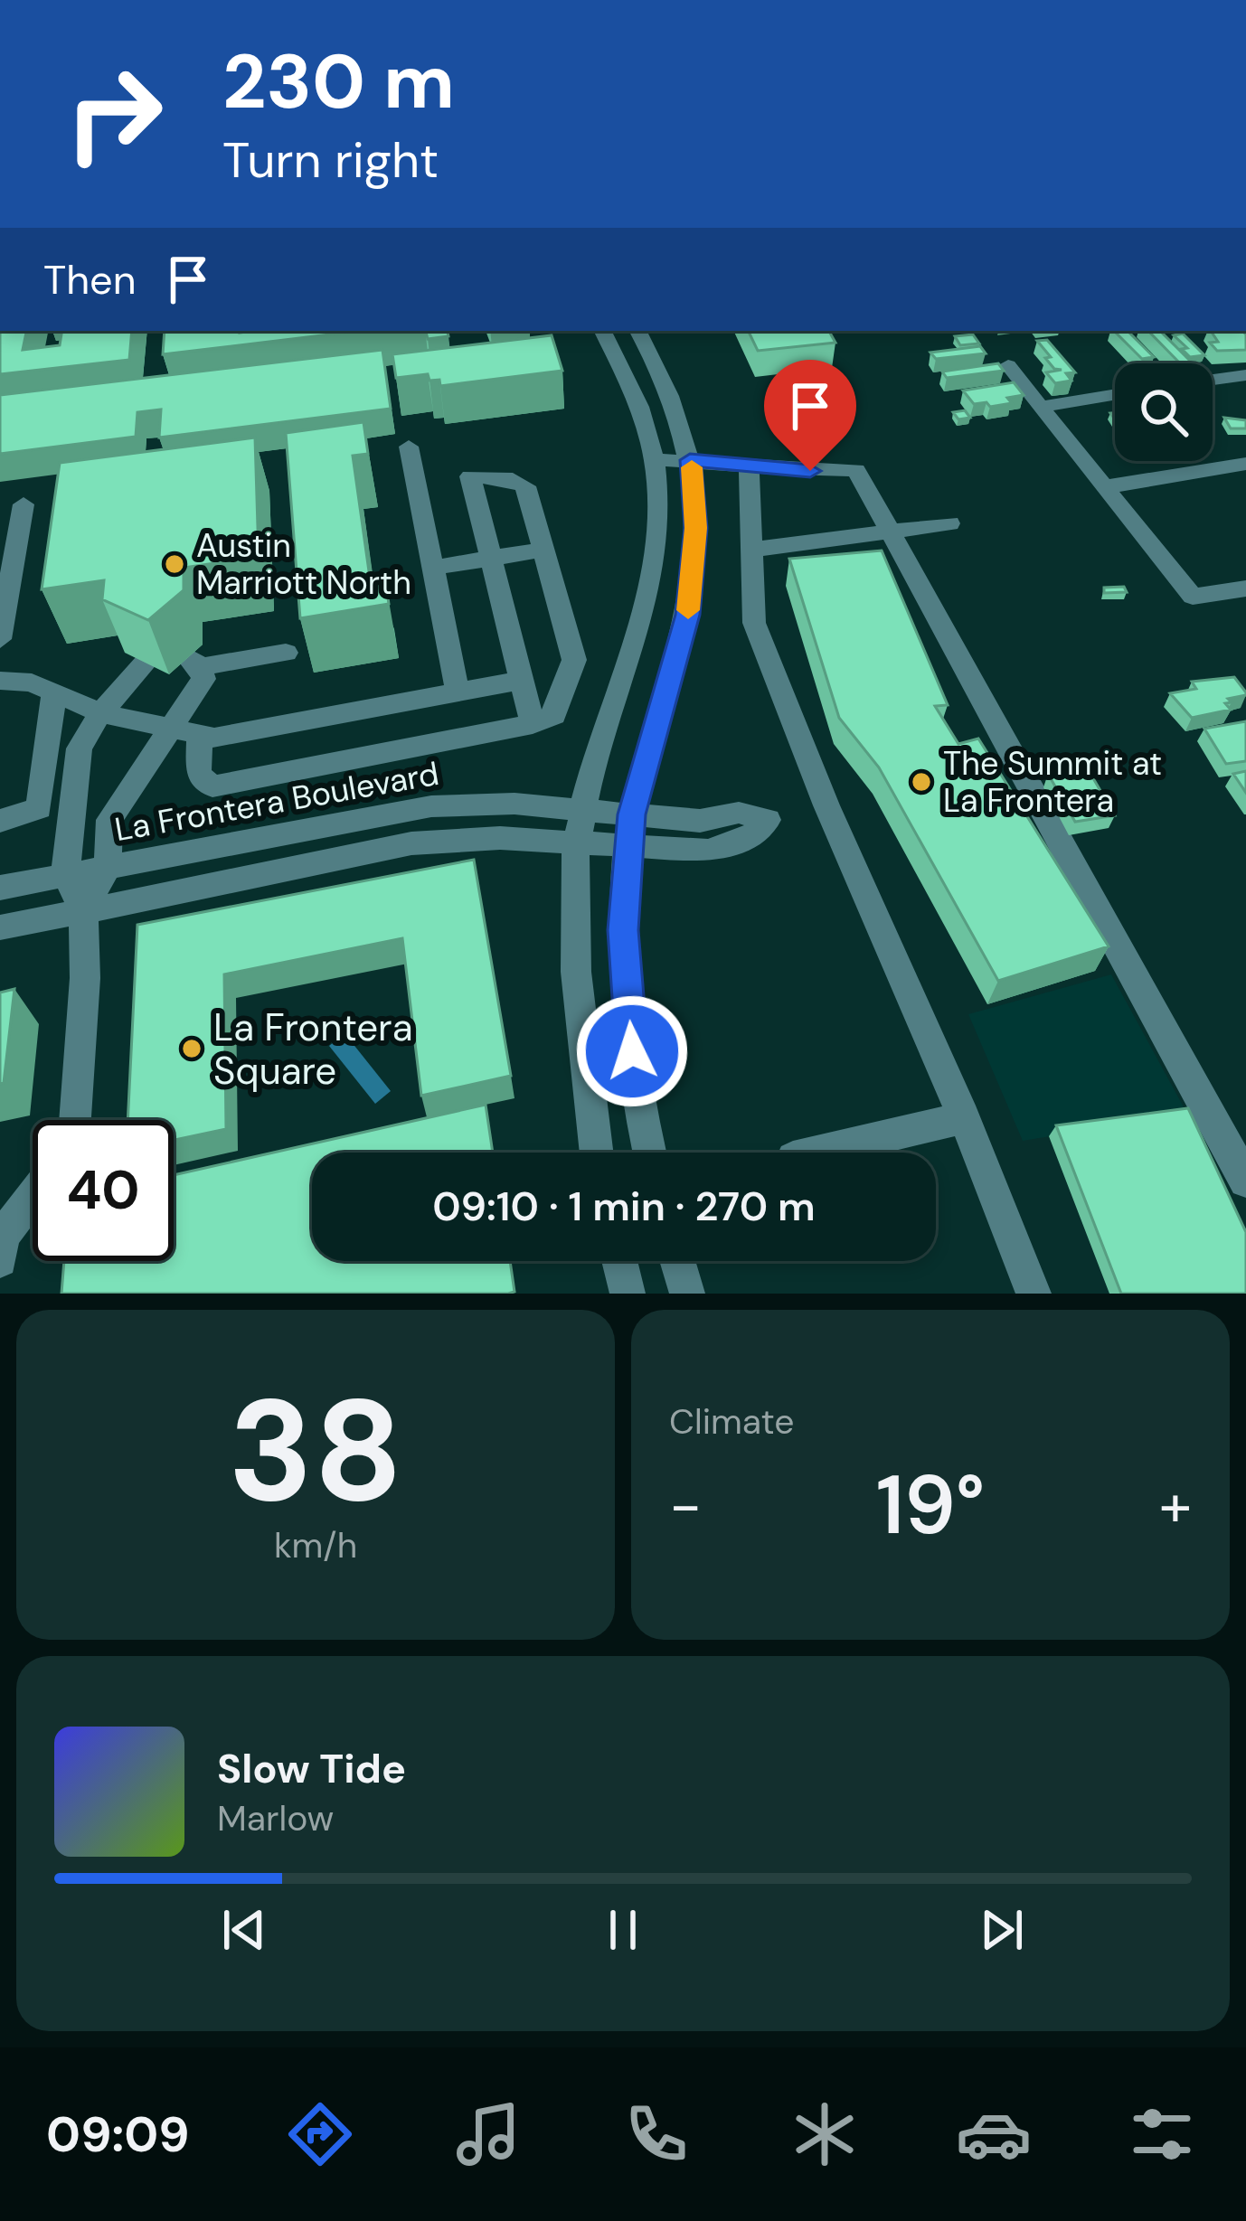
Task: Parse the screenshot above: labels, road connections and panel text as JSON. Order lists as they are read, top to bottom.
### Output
{
  "streets": {
    "street": ["La Frontera Boulevard"]
  },
  "places": ["Austin Marriott North", "The Summit at La Frontera", "La Frontera Square"],
  "page": {
    "turn": ["230 m", "Turn right"],
    "then": "Then",
    "limit": "40",
    "trip": "09:10 · 1 min · 270 m",
    "tile": [
      ["38", "km/h"],
      "Climate"
    ],
    "heat": ["−", "19°", "+"],
    "song": ["Slow Tide", "Marlow"],
    "tabs": "09:09"
  }
}
